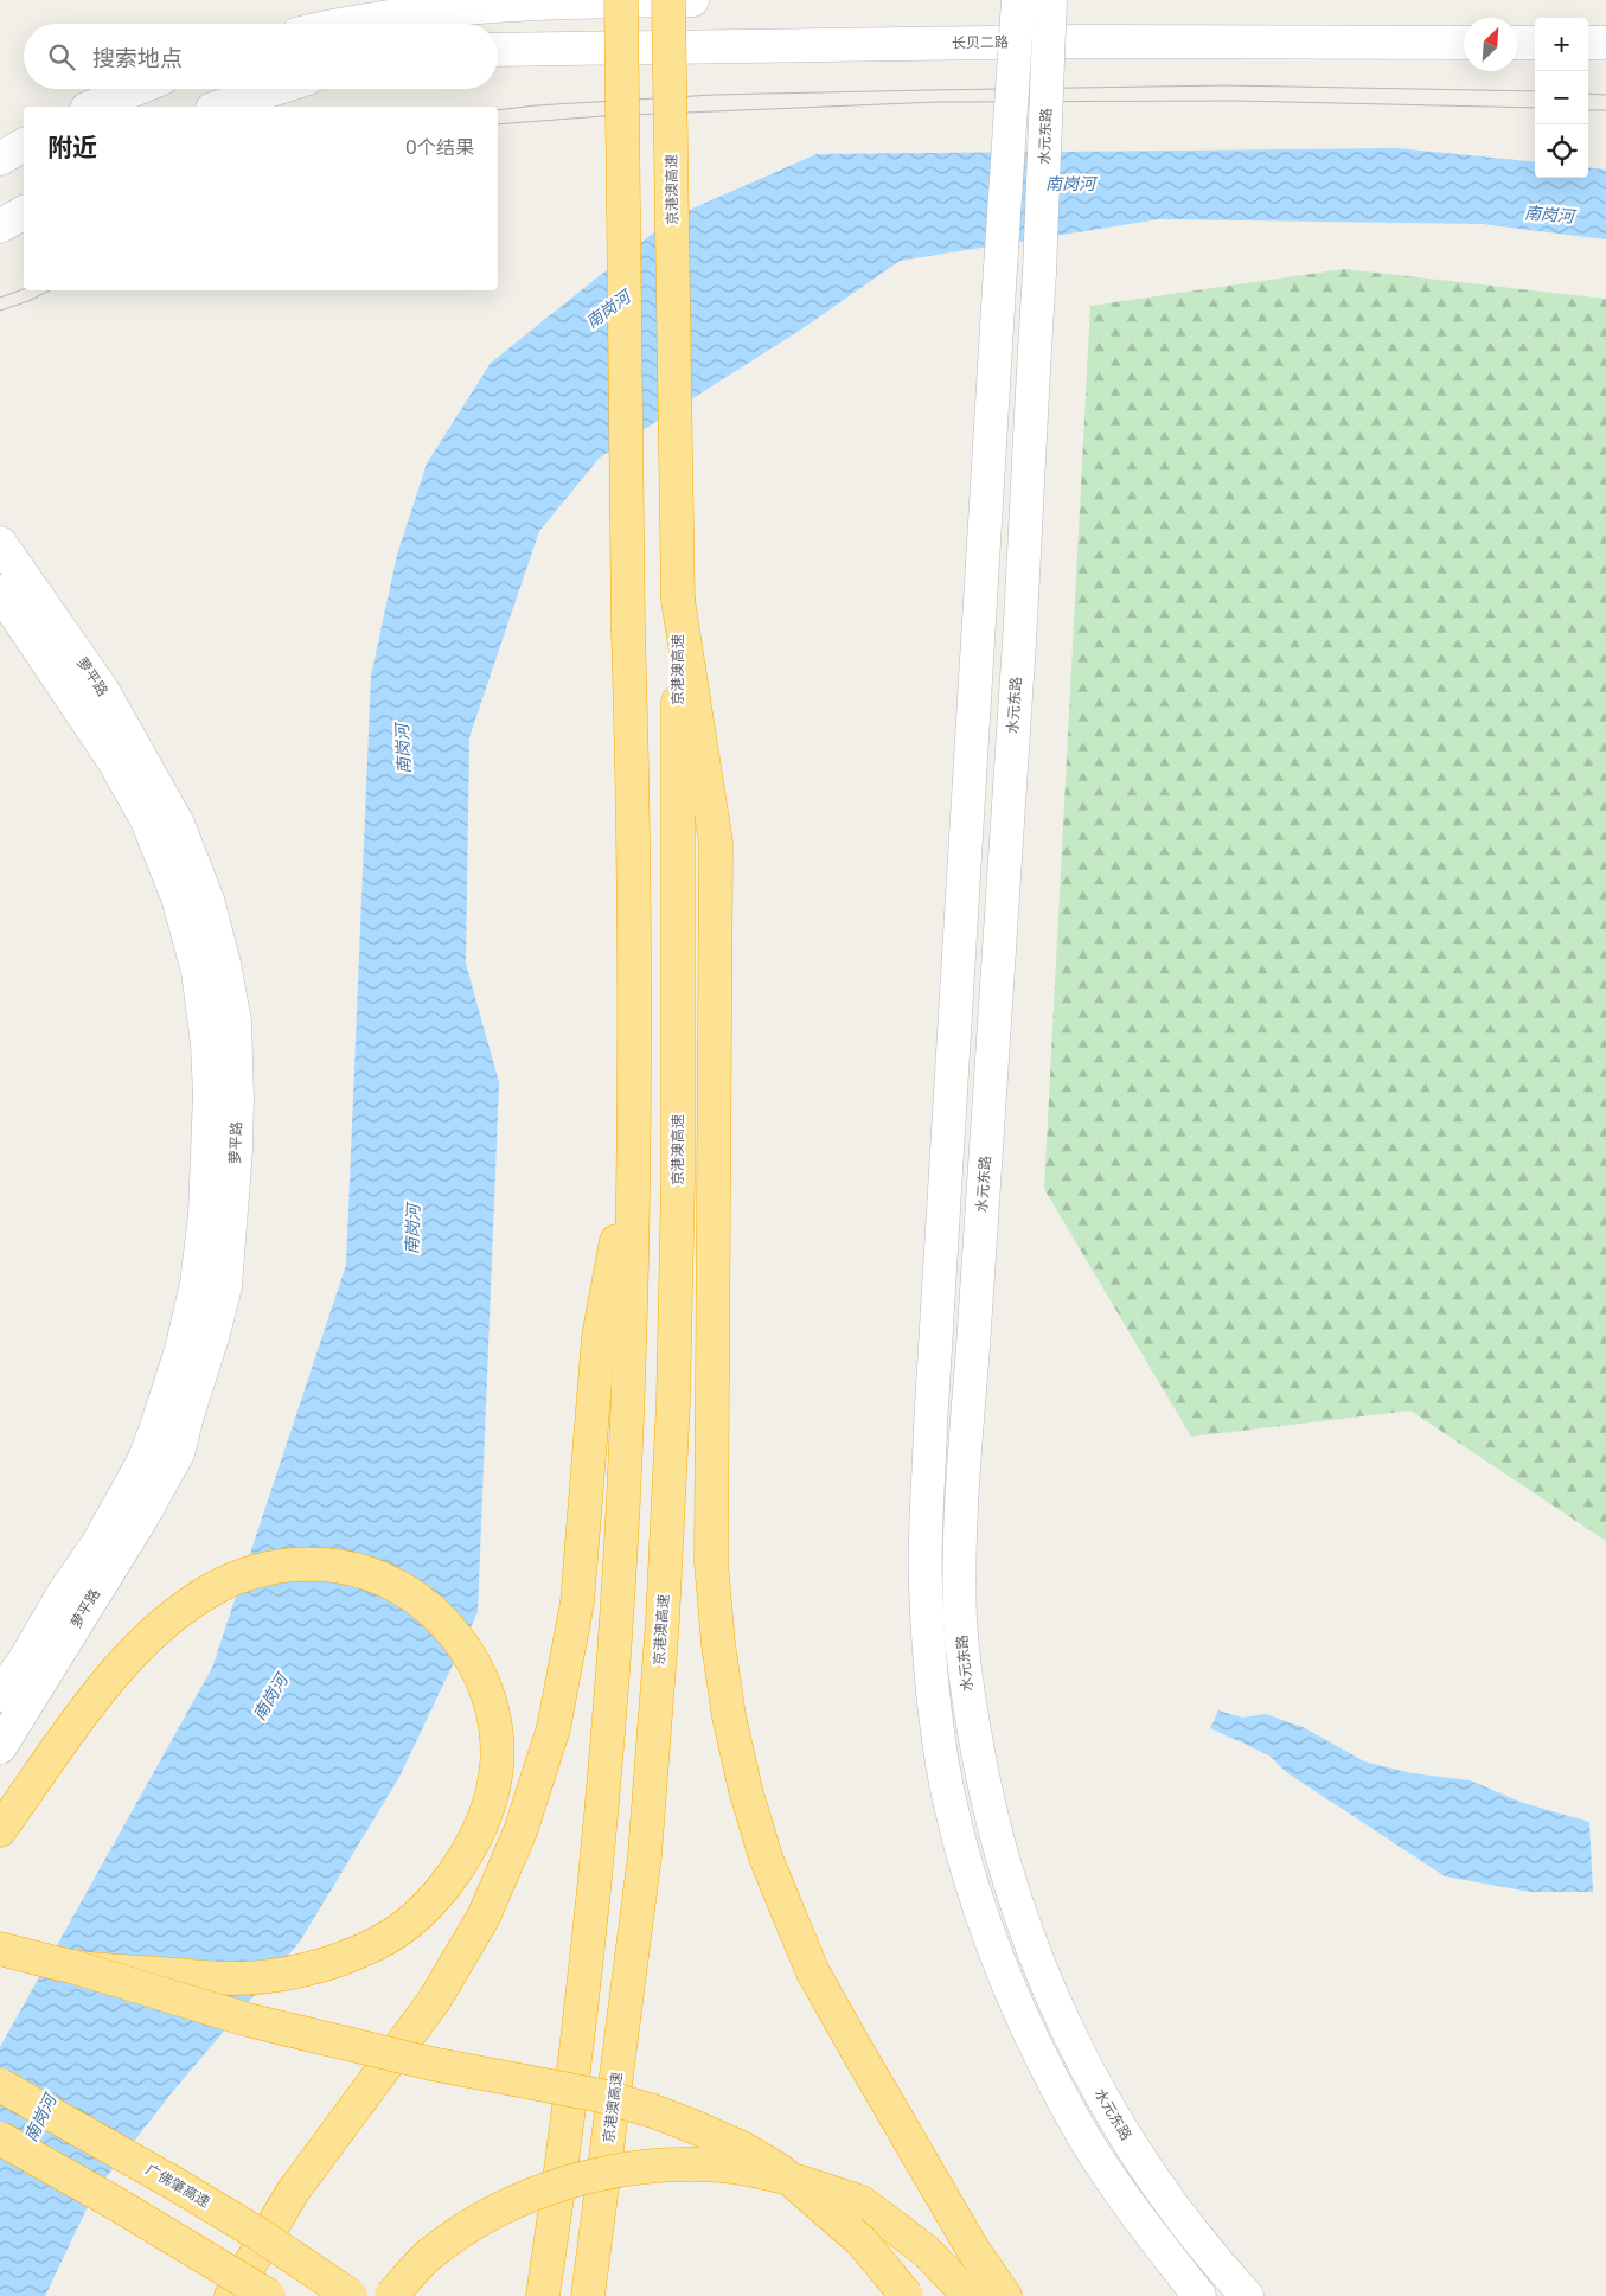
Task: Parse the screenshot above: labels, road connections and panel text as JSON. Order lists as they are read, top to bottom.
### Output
{
  "streets": {
    "highway": ["京港澳高速", "广佛肇高速"],
    "main road": ["长贝二路", "水元东路", "萝平路"]
  },
  "crossings": [
    ["长贝二路", "京港澳高速"]
  ],
  "water": ["南岗河"],
  "north": "top right",
  "page": {
    "map_buttons": ["+", "−"],
    "search": "搜索地点",
    "heading": ["附近", "0个结果"]
  }
}
